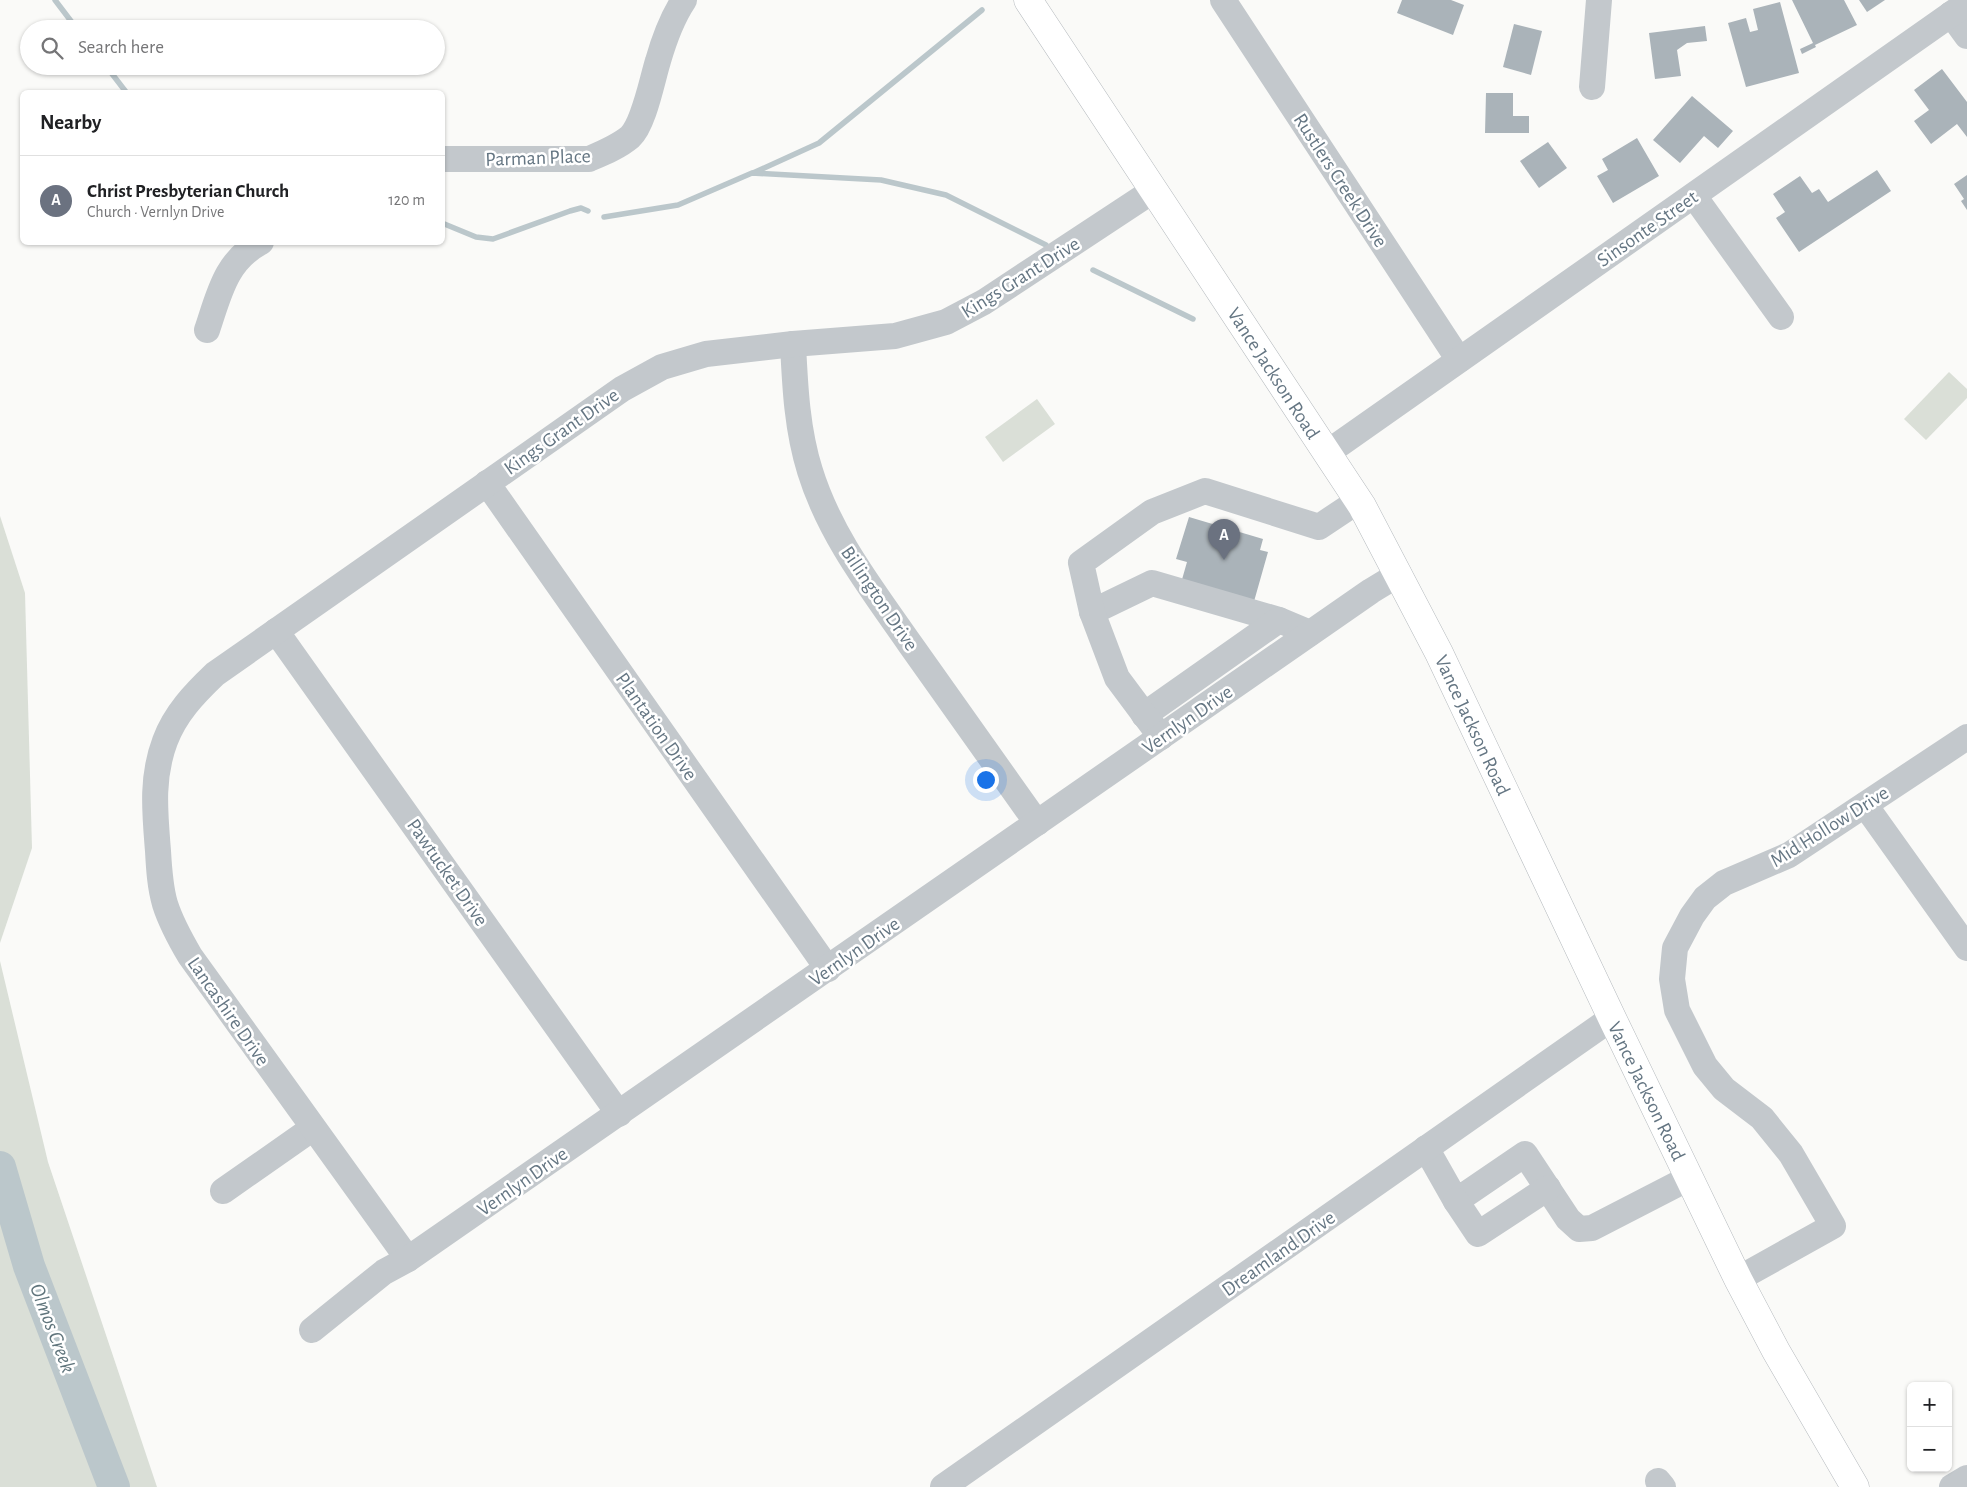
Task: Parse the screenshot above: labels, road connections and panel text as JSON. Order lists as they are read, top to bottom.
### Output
{
  "streets": {
    "main road": ["Vance Jackson Road"],
    "street": [
      "Parman Place",
      "Rustlers Creek Drive",
      "Sinsonte Street",
      "Kings Grant Drive",
      "Billington Drive",
      "Vernlyn Drive",
      "Plantation Drive",
      "Mid Hollow Drive",
      "Pawtucket Drive",
      "Lancashire Drive",
      "Dreamland Drive"
    ]
  },
  "crossings": [
    ["Rustlers Creek Drive", "Sinsonte Street"],
    ["Sinsonte Street", "Vance Jackson Road"],
    ["Kings Grant Drive", "Vance Jackson Road"],
    ["Kings Grant Drive", "Billington Drive"],
    ["Kings Grant Drive", "Plantation Drive"],
    ["Kings Grant Drive", "Pawtucket Drive"],
    ["Kings Grant Drive", "Lancashire Drive"],
    ["Vance Jackson Road", "Vernlyn Drive"],
    ["Vance Jackson Road", "Mid Hollow Drive"],
    ["Vance Jackson Road", "Dreamland Drive"],
    ["Billington Drive", "Vernlyn Drive"],
    ["Vernlyn Drive", "Plantation Drive"],
    ["Vernlyn Drive", "Pawtucket Drive"],
    ["Vernlyn Drive", "Lancashire Drive"]
  ],
  "water": ["Olmos Creek"],
  "page": {
    "search": "Search here",
    "heading": "Nearby",
    "list": [
      {
        "mark": "A",
        "name": "Christ Presbyterian Church",
        "note": "Church · Vernlyn Drive",
        "value": "120 m"
      }
    ],
    "pins": "A",
    "map_buttons": ["+", "−"]
  }
}
